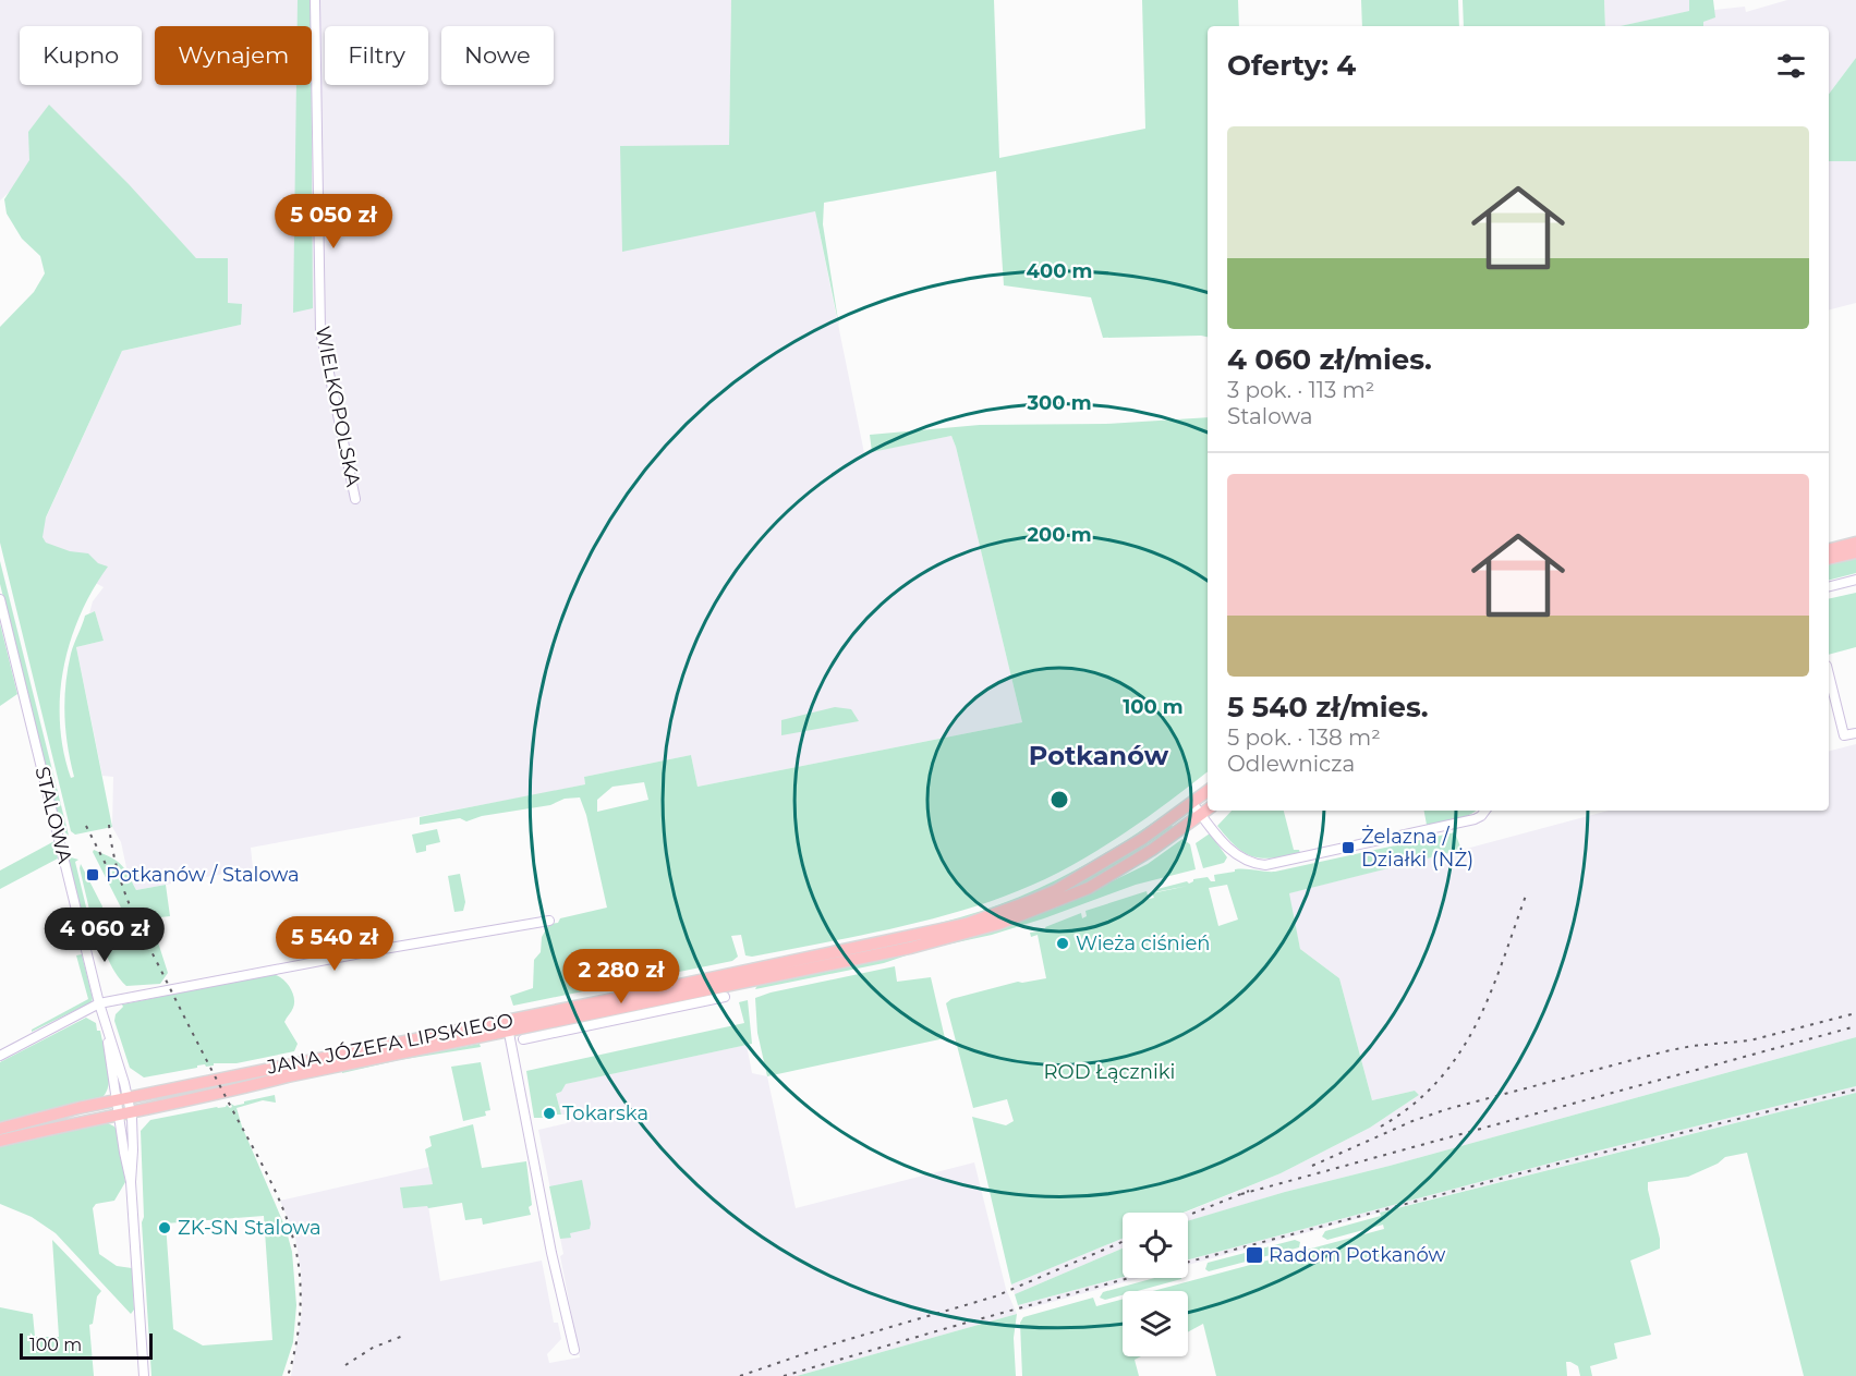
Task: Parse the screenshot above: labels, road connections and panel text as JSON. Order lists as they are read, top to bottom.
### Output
{
  "streets": {
    "main road": ["JANA JÓZEFA LIPSKIEGO"],
    "street": ["WIELKOPOLSKA", "STALOWA"]
  },
  "crossings": [
    ["STALOWA", "JANA JÓZEFA LIPSKIEGO"]
  ],
  "districts": ["Potkanów"],
  "parks": ["ROD Łączniki"],
  "places": {
    "transit": ["Żelazna / Działki (NŻ)", "Potkanów / Stalowa", "Radom Potkanów"],
    "other": ["Wieża ciśnień", "Tokarska", "ZK-SN Stalowa"]
  },
  "scale_bar": "100 m",
  "page": {
    "chip": [
      "Kupno",
      "Wynajem",
      "Filtry",
      "Nowe"
    ],
    "heading": "Oferty: 4",
    "list": [
      {
        "name": "4 060 zł/mies.",
        "note": "3 pok. · 113 m² · Stalowa"
      },
      {
        "name": "5 540 zł/mies.",
        "note": "5 pok. · 138 m² · Odlewnicza"
      }
    ],
    "price": [
      "5 050 zł",
      "4 060 zł",
      "5 540 zł",
      "2 280 zł"
    ],
    "scale": "100 m"
  },
  "rings": [
    "400 m",
    "300 m",
    "200 m",
    "100 m"
  ]
}
